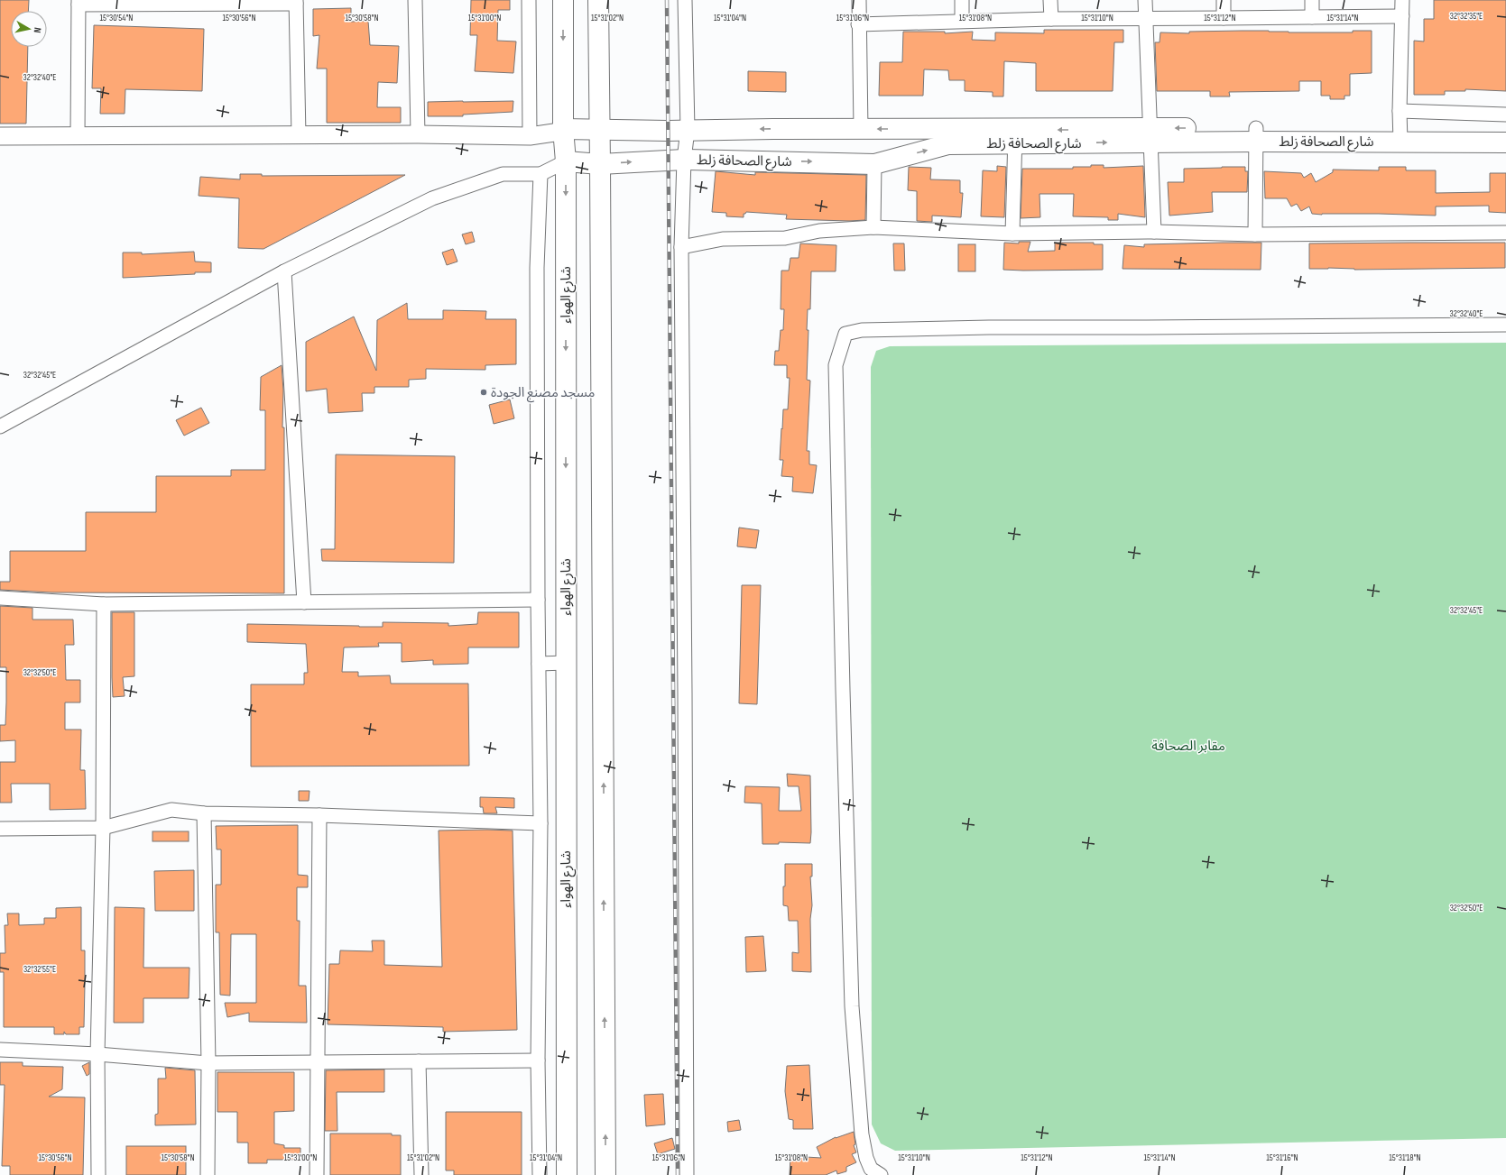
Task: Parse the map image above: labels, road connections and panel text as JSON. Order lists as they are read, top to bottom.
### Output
{
  "streets": {
    "highway": ["شارع الصحافة زلط", "شارع الهواء"]
  },
  "crossings": [
    ["شارع الصحافة زلط", "شارع الهواء"]
  ],
  "parks": ["مقابر الصحافة"],
  "places": ["مسجد مصنع الجودة"],
  "north": "right",
  "coordinates": [
    "32°32'35\"E",
    "15°30'56\"N",
    "15°30'58\"N",
    "15°31'00\"N",
    "15°31'02\"N",
    "15°31'04\"N",
    "15°31'08\"N",
    "15°31'10\"N",
    "15°31'12\"N",
    "15°31'14\"N",
    "15°30'54\"N",
    "15°31'06\"N",
    "32°32'40\"E",
    "32°32'45\"E",
    "32°32'50\"E",
    "32°32'55\"E",
    "15°31'16\"N",
    "15°31'18\"N"
  ]
}
